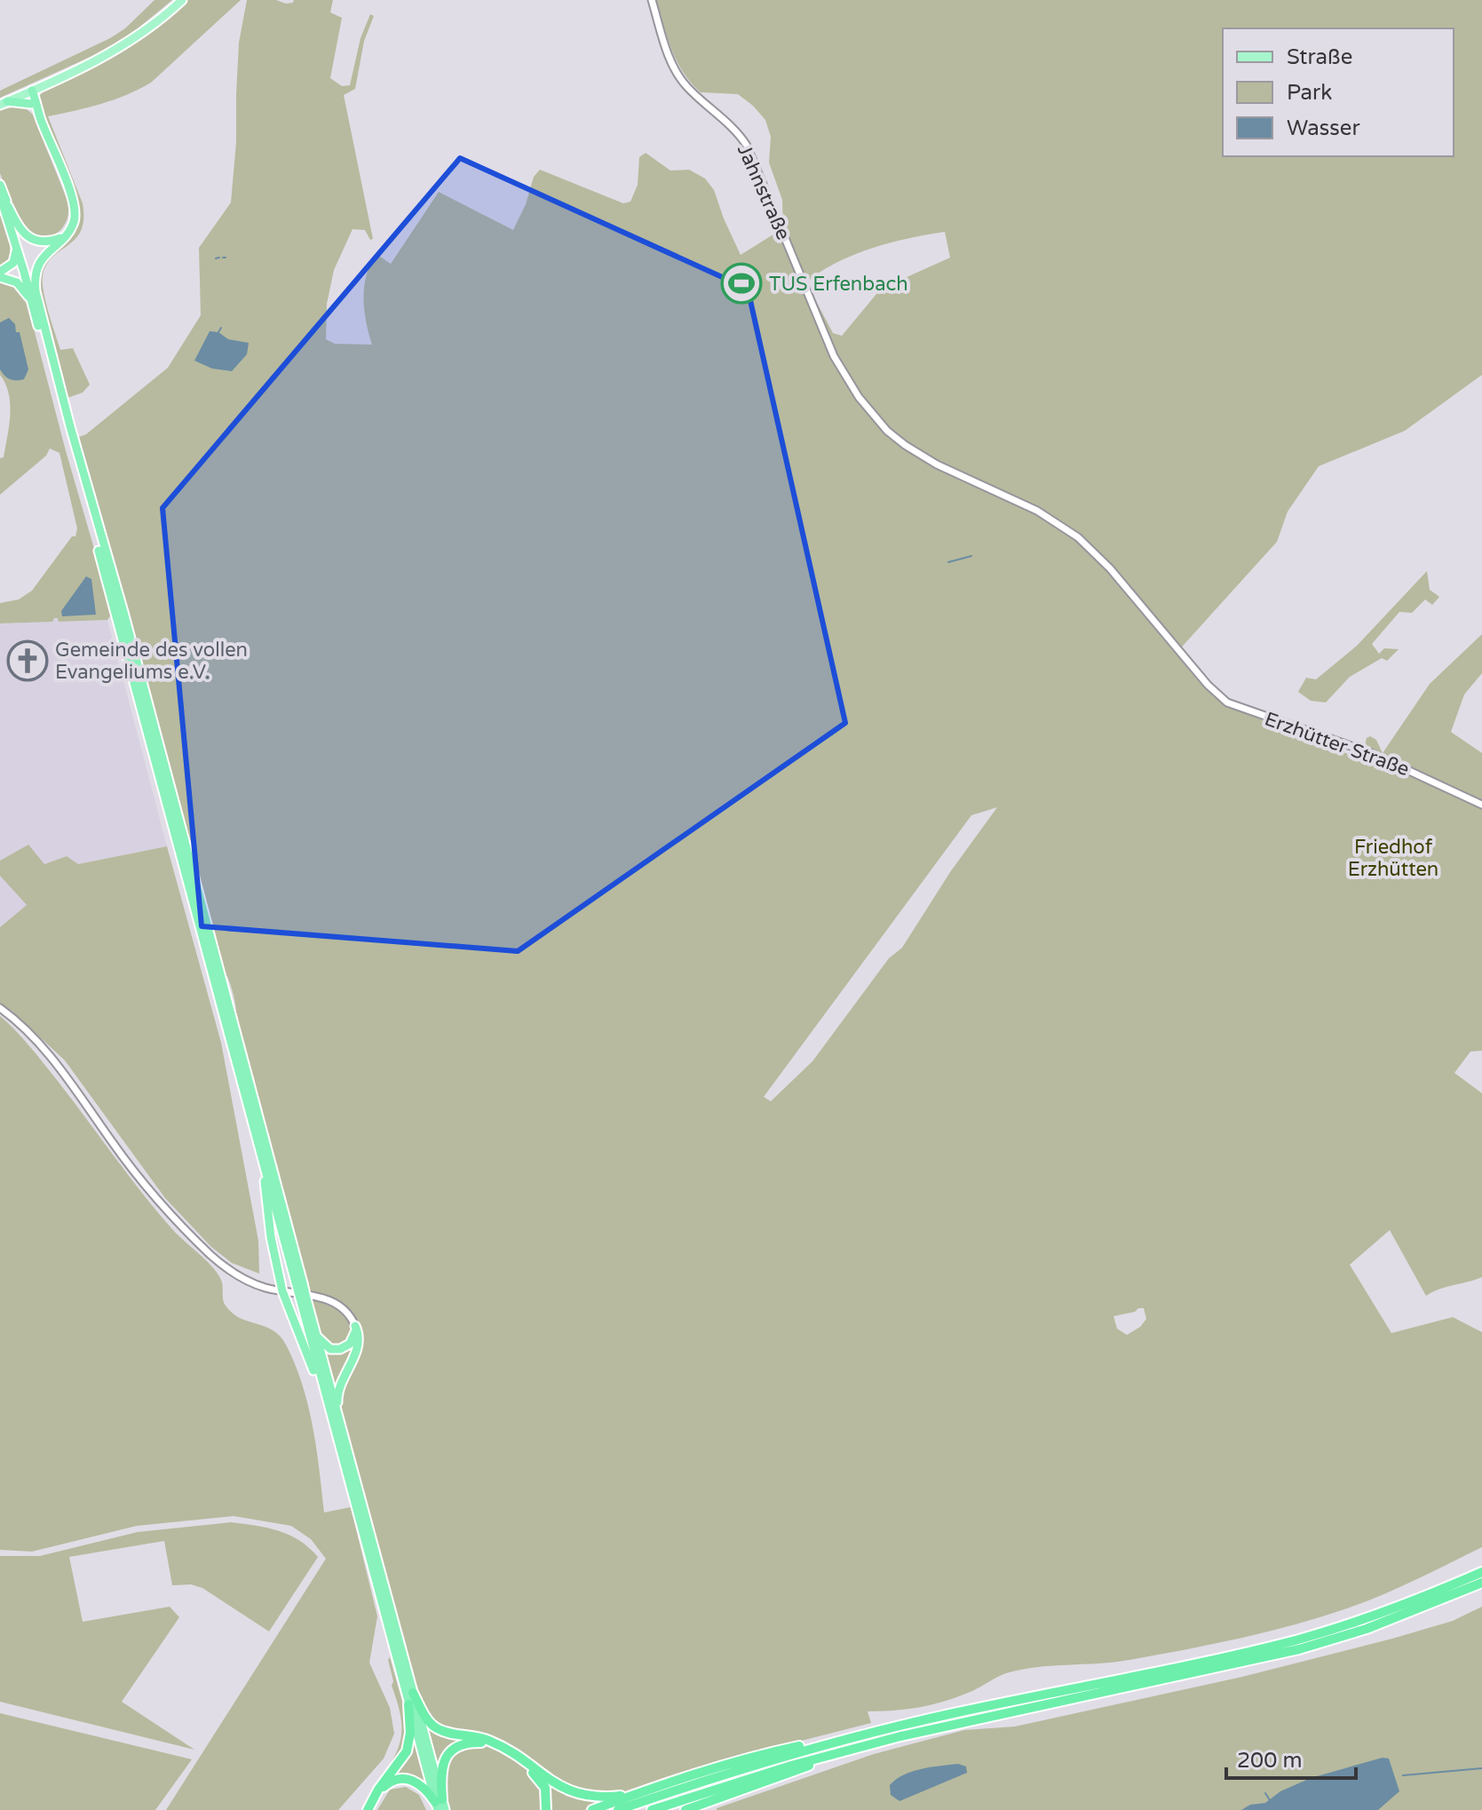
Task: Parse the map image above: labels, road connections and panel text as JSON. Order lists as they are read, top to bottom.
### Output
{
  "streets": {
    "street": ["Jahnstraße", "Erzhütter Straße"]
  },
  "crossings": [
    ["Jahnstraße", "Erzhütter Straße"]
  ],
  "parks": ["Friedhof Erzhütten"],
  "places": {
    "sports": ["TUS Erfenbach"],
    "church": ["Gemeinde des vollen Evangeliums e.V."]
  },
  "legend": ["Straße", "Park", "Wasser"],
  "scale_bar": "200 m"
}
